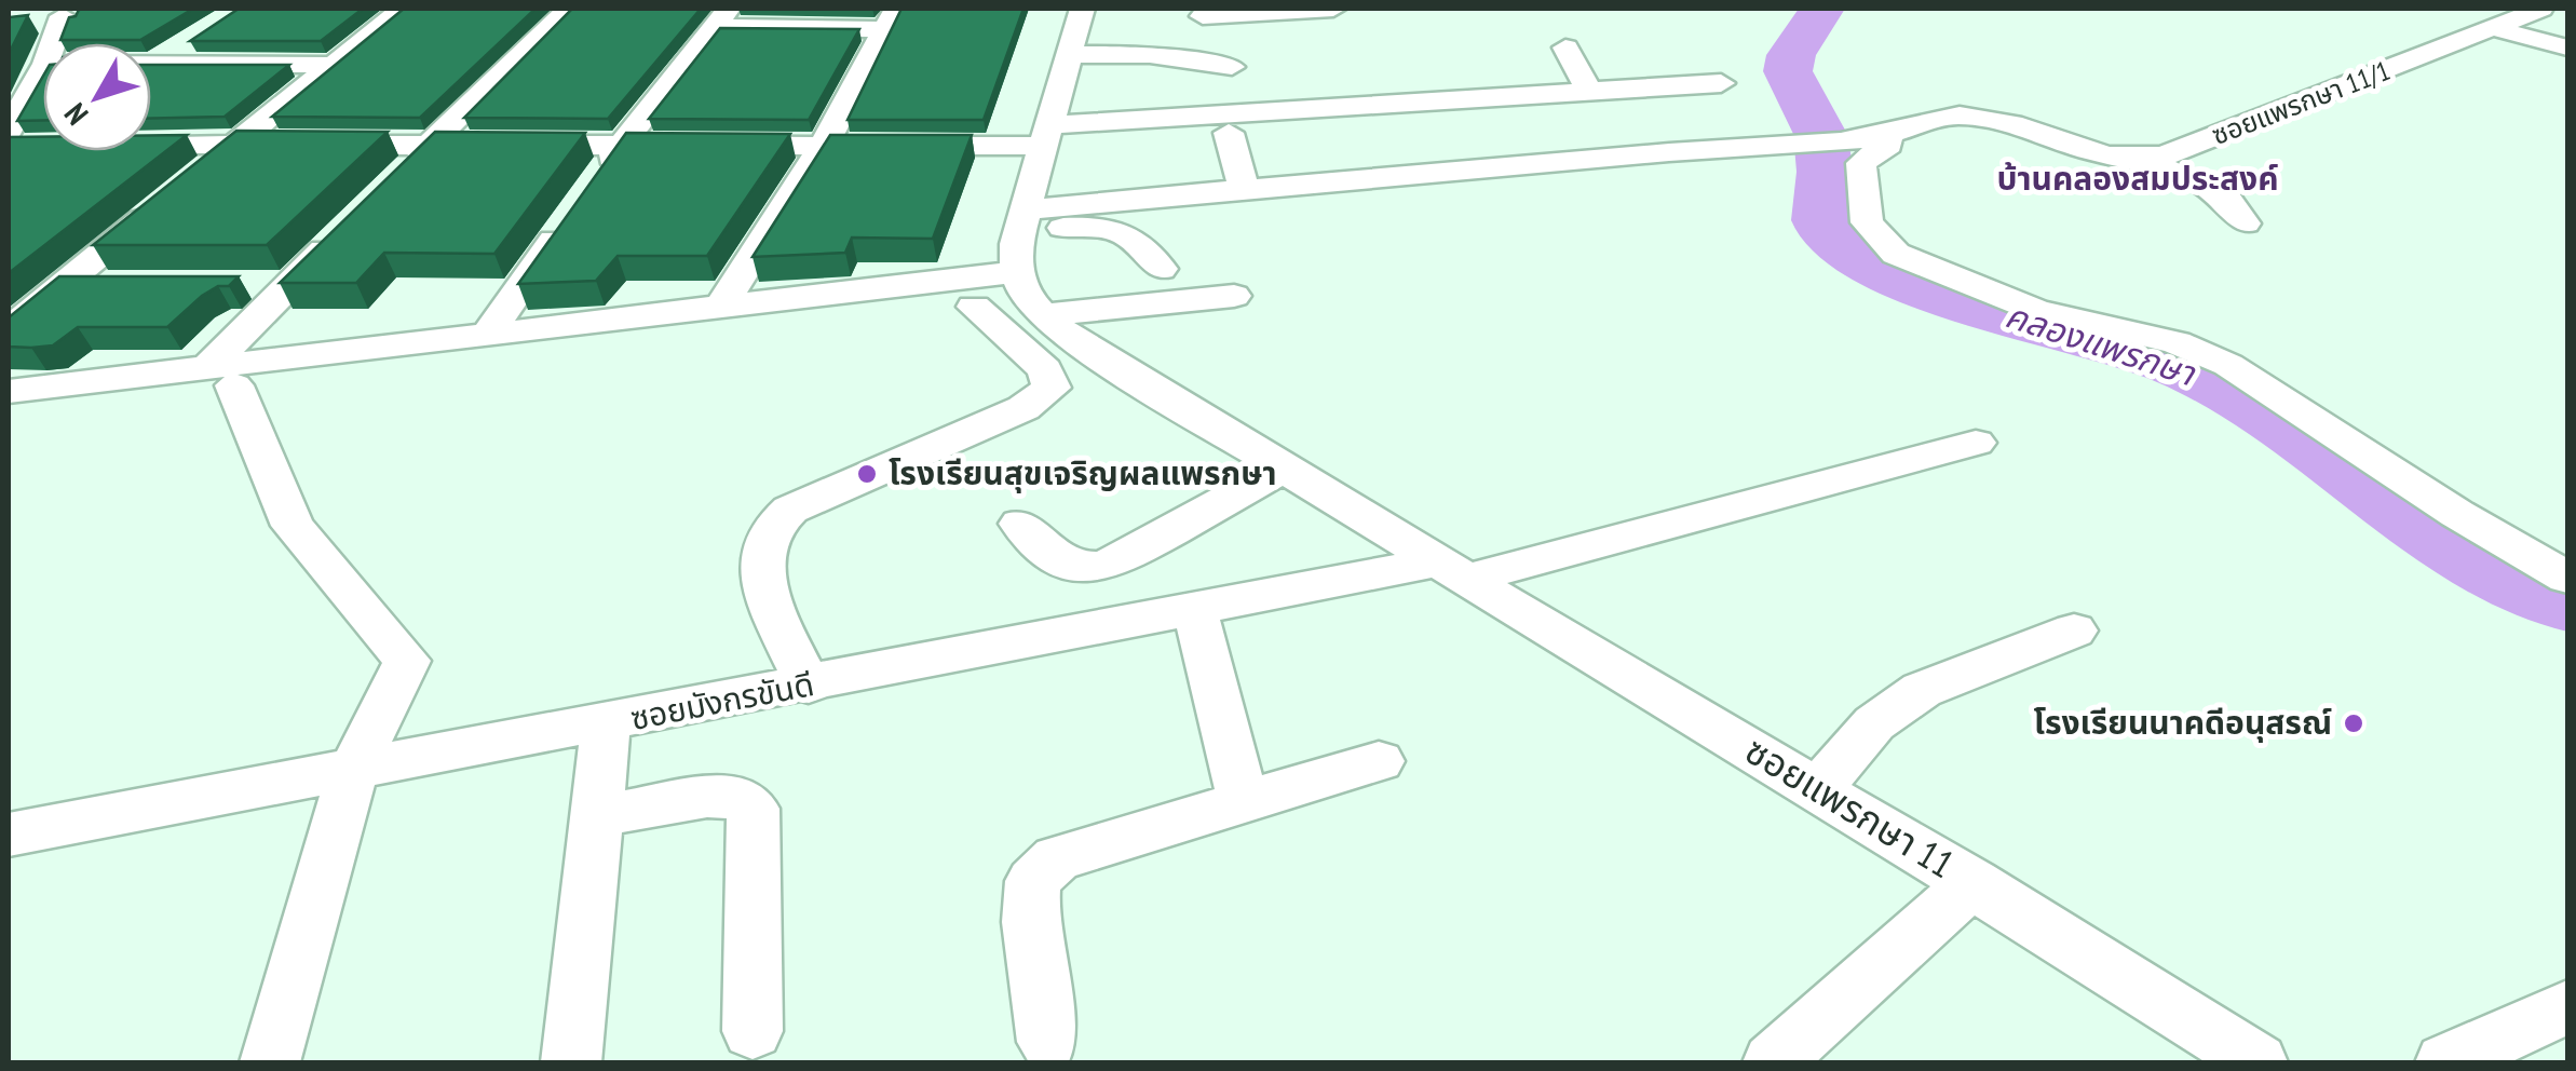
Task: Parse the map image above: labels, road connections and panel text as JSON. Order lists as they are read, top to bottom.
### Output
{
  "streets": {
    "street": ["ซอยแพรกษา 11/1", "ซอยมังกรขันดี", "ซอยแพรกษา 11"]
  },
  "crossings": [
    ["ซอยมังกรขันดี", "ซอยแพรกษา 11"]
  ],
  "districts": ["บ้านคลองสมประสงค์"],
  "water": ["คลองแพรกษา"],
  "places": ["โรงเรียนสุขเจริญผลแพรกษา", "โรงเรียนนาคดีอนุสรณ์"],
  "north": "bottom left"
}
